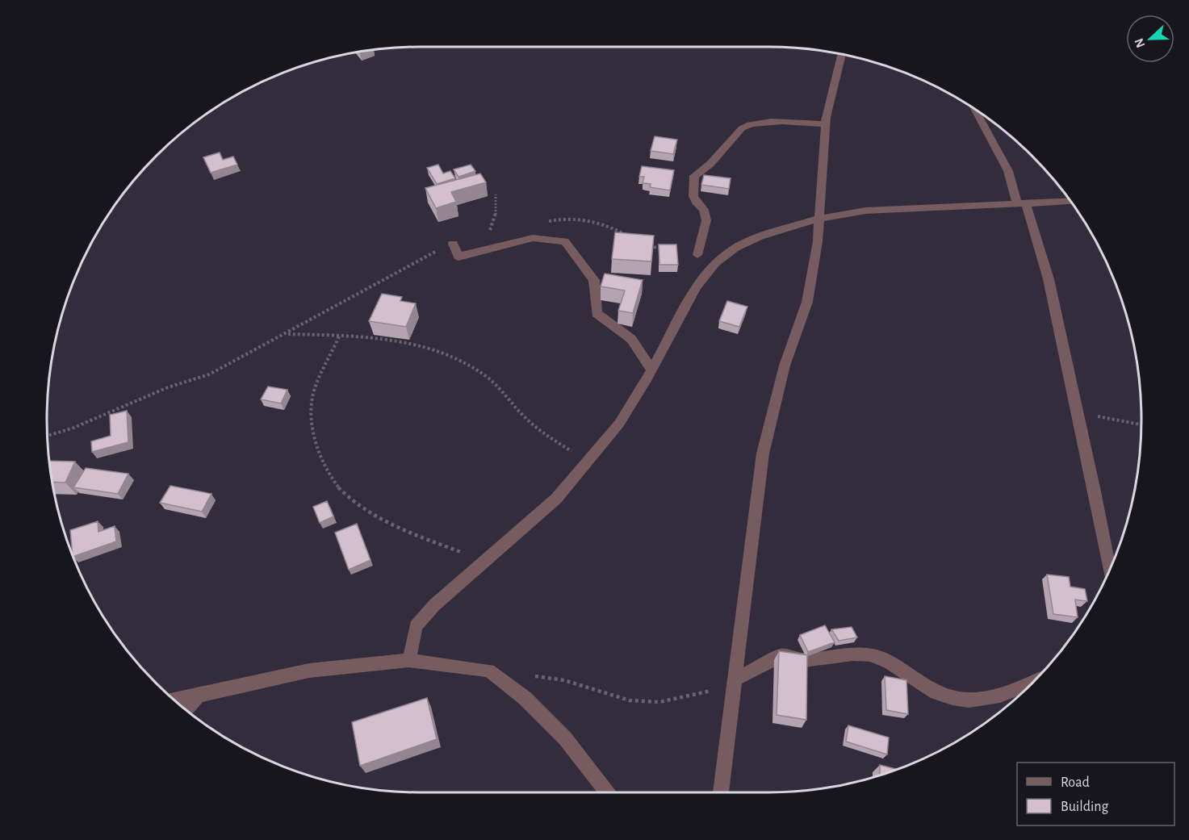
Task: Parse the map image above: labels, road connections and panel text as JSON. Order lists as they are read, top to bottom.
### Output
{
  "legend": ["Road", "Building"],
  "north": "left"
}
